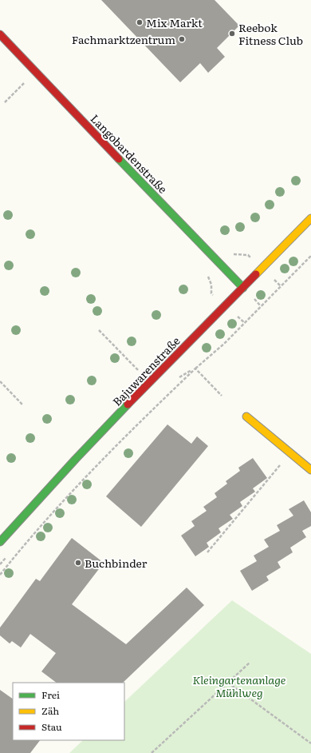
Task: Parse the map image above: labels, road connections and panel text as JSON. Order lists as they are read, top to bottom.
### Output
{
  "streets": {
    "street": ["Langobardenstraße", "Bajuwarenstraße"]
  },
  "crossings": [
    ["Langobardenstraße", "Bajuwarenstraße"]
  ],
  "parks": ["Kleingartenanlage Mühlweg"],
  "places": [
    "Mix Markt",
    "Reebok Fitness Club",
    "Fachmarktzentrum",
    "Buchbinder"
  ],
  "legend": ["Frei", "Zäh", "Stau"]
}
